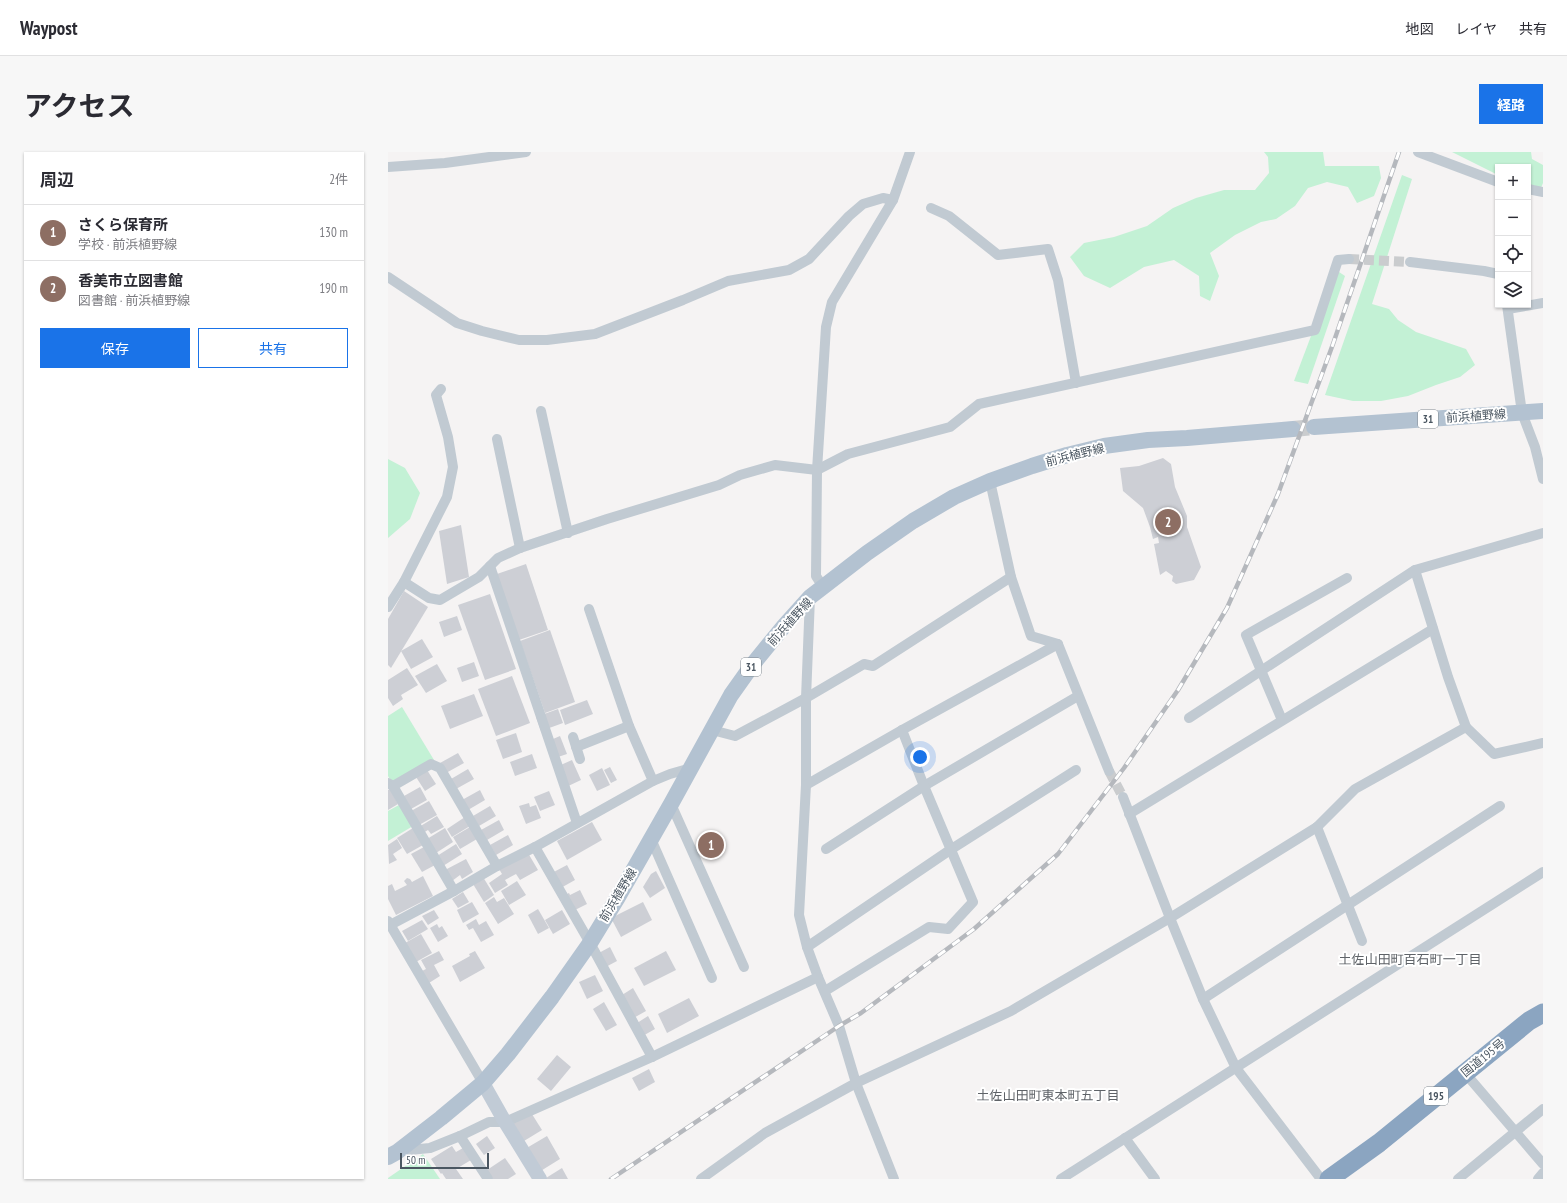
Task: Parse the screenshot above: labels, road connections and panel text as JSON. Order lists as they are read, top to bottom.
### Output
{
  "streets": {
    "highway": ["国道195号", "195"],
    "main road": ["前浜植野線", "31"]
  },
  "districts": ["土佐山田町百石町一丁目", "土佐山田町東本町五丁目"],
  "scale_bar": "50 m",
  "page": {
    "header": "Waypost",
    "nav": ["地図", "レイヤ", "共有"],
    "title": "アクセス",
    "buttons": [
      "経路",
      ["保存", "共有"]
    ],
    "heading": ["周辺", "2件"],
    "map_buttons": ["+", "−"],
    "list": [
      {
        "mark": "1",
        "name": "さくら保育所",
        "note": "学校 · 前浜植野線",
        "value": "130 m"
      },
      {
        "mark": "2",
        "name": "香美市立図書館",
        "note": "図書館 · 前浜植野線",
        "value": "190 m"
      }
    ],
    "pins": ["2", "1"],
    "scale": "50 m"
  }
}
